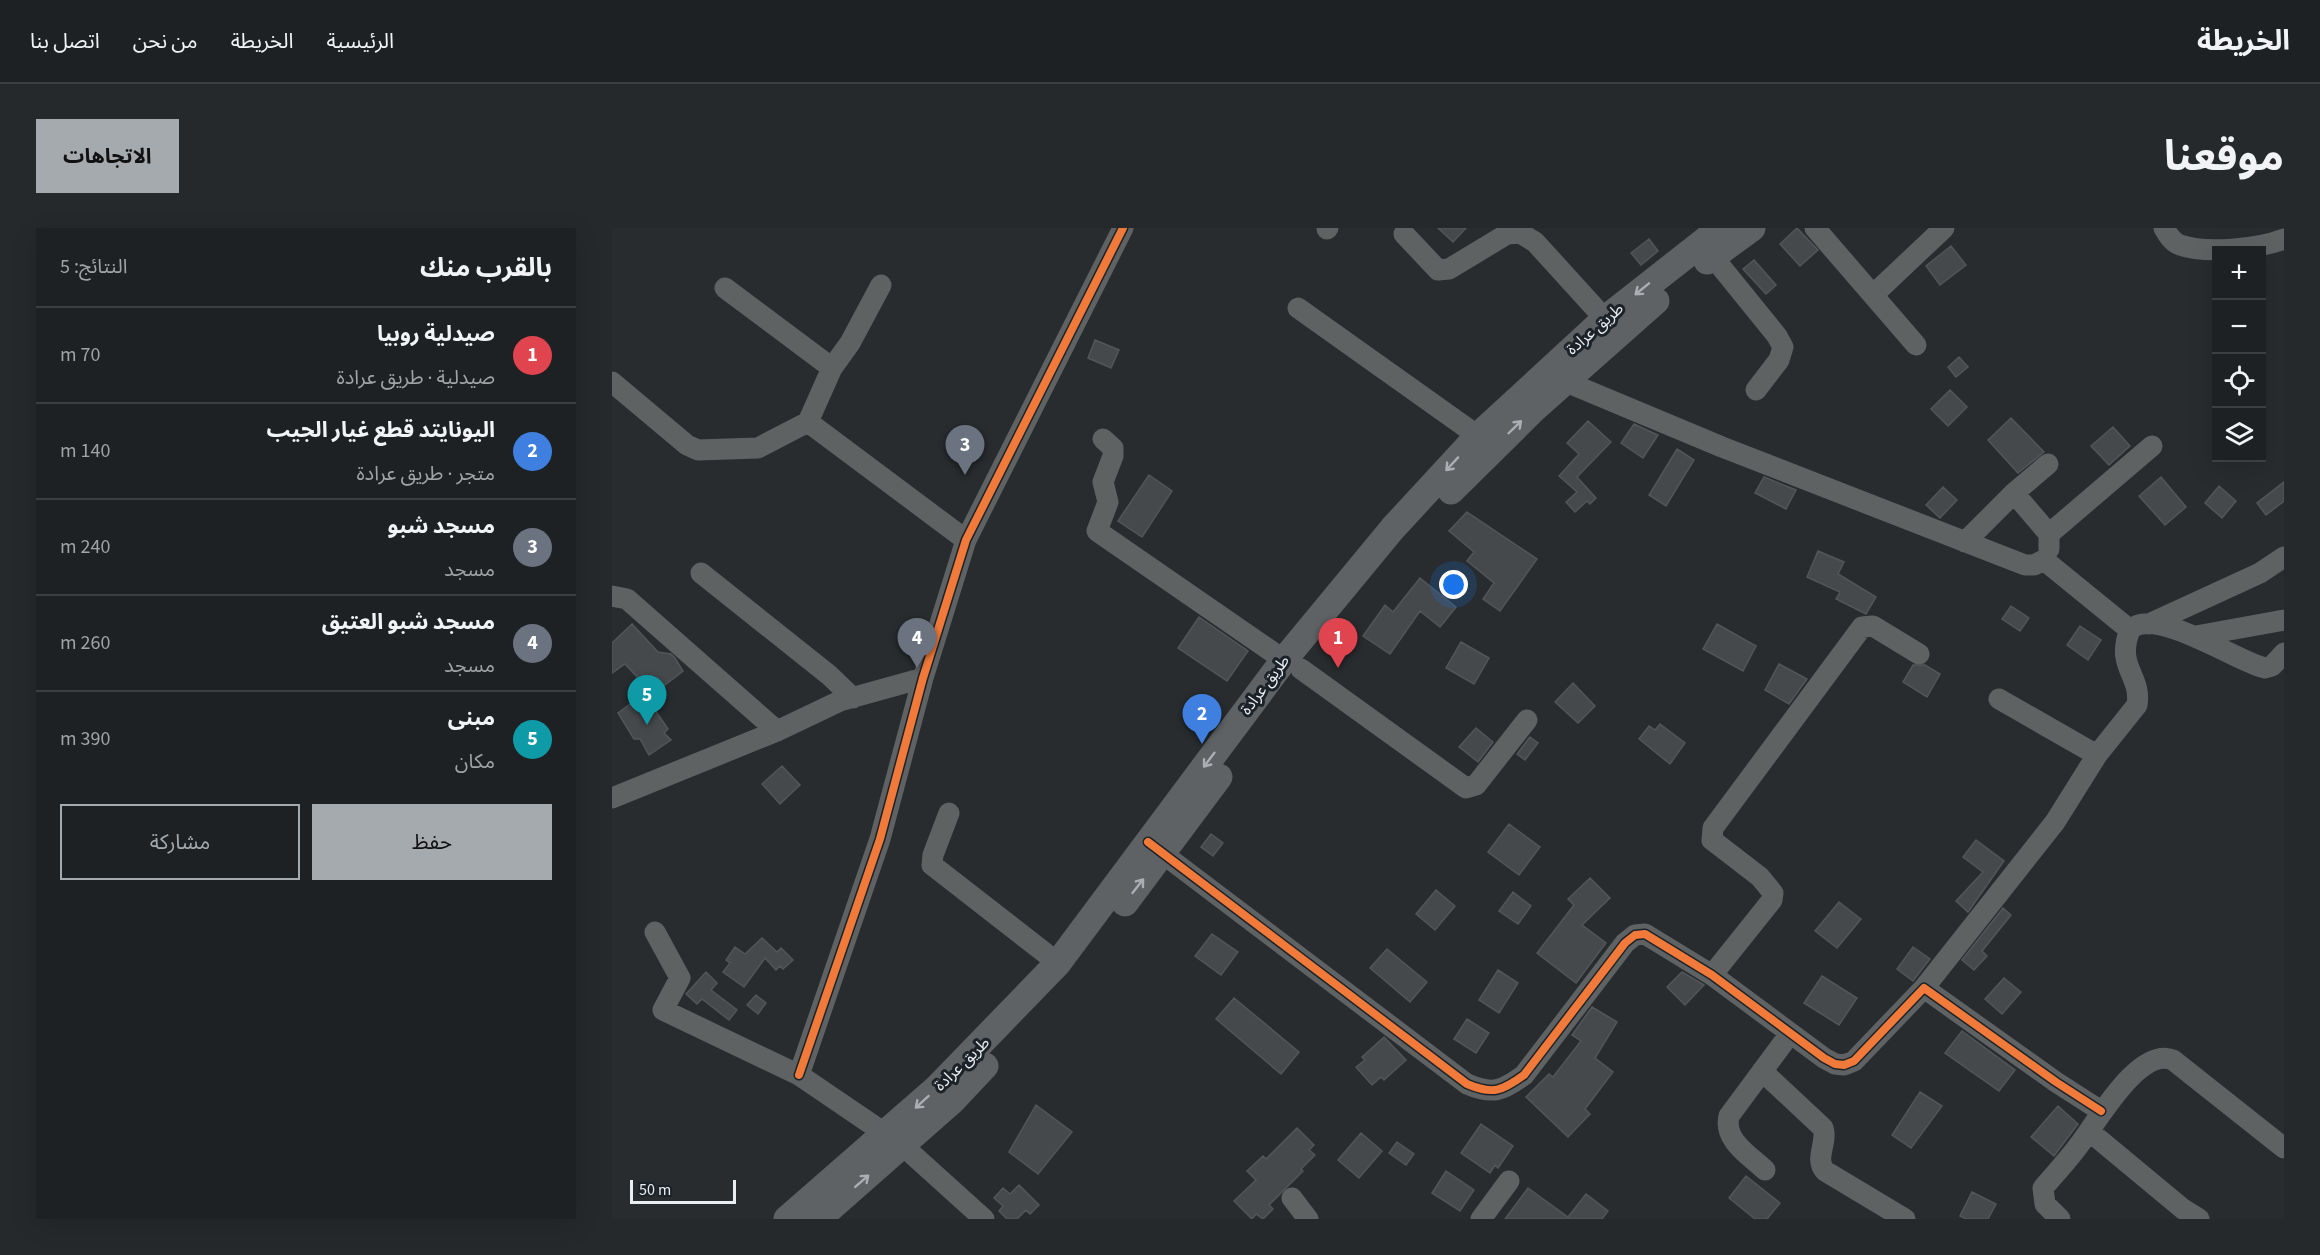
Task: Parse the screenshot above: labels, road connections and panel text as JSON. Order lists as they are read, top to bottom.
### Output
{
  "streets": {
    "main road": ["طريق عرادة"]
  },
  "scale_bar": "50 m",
  "page": {
    "header": "الخريطة",
    "nav": [
      "الرئيسية",
      "الخريطة",
      "من نحن",
      "اتصل بنا"
    ],
    "title": "موقعنا",
    "buttons": [
      "الاتجاهات",
      ["حفظ", "مشاركة"]
    ],
    "heading": ["بالقرب منك", "النتائج: 5"],
    "map_buttons": ["+", "−"],
    "list": [
      {
        "mark": "1",
        "name": "صيدلية روبيا",
        "note": "صيدلية · طريق عرادة",
        "value": "70 m"
      },
      {
        "mark": "2",
        "name": "اليونايتد قطع غيار الجيب",
        "note": "متجر · طريق عرادة",
        "value": "140 m"
      },
      {
        "mark": "3",
        "name": "مسجد شبو",
        "note": "مسجد",
        "value": "240 m"
      },
      {
        "mark": "4",
        "name": "مسجد شبو العتيق",
        "note": "مسجد",
        "value": "260 m"
      },
      {
        "mark": "5",
        "name": "مبنى",
        "note": "مكان",
        "value": "390 m"
      }
    ],
    "pins": [
      "3",
      "1",
      "4",
      "5",
      "2"
    ],
    "scale": "50 m"
  }
}
